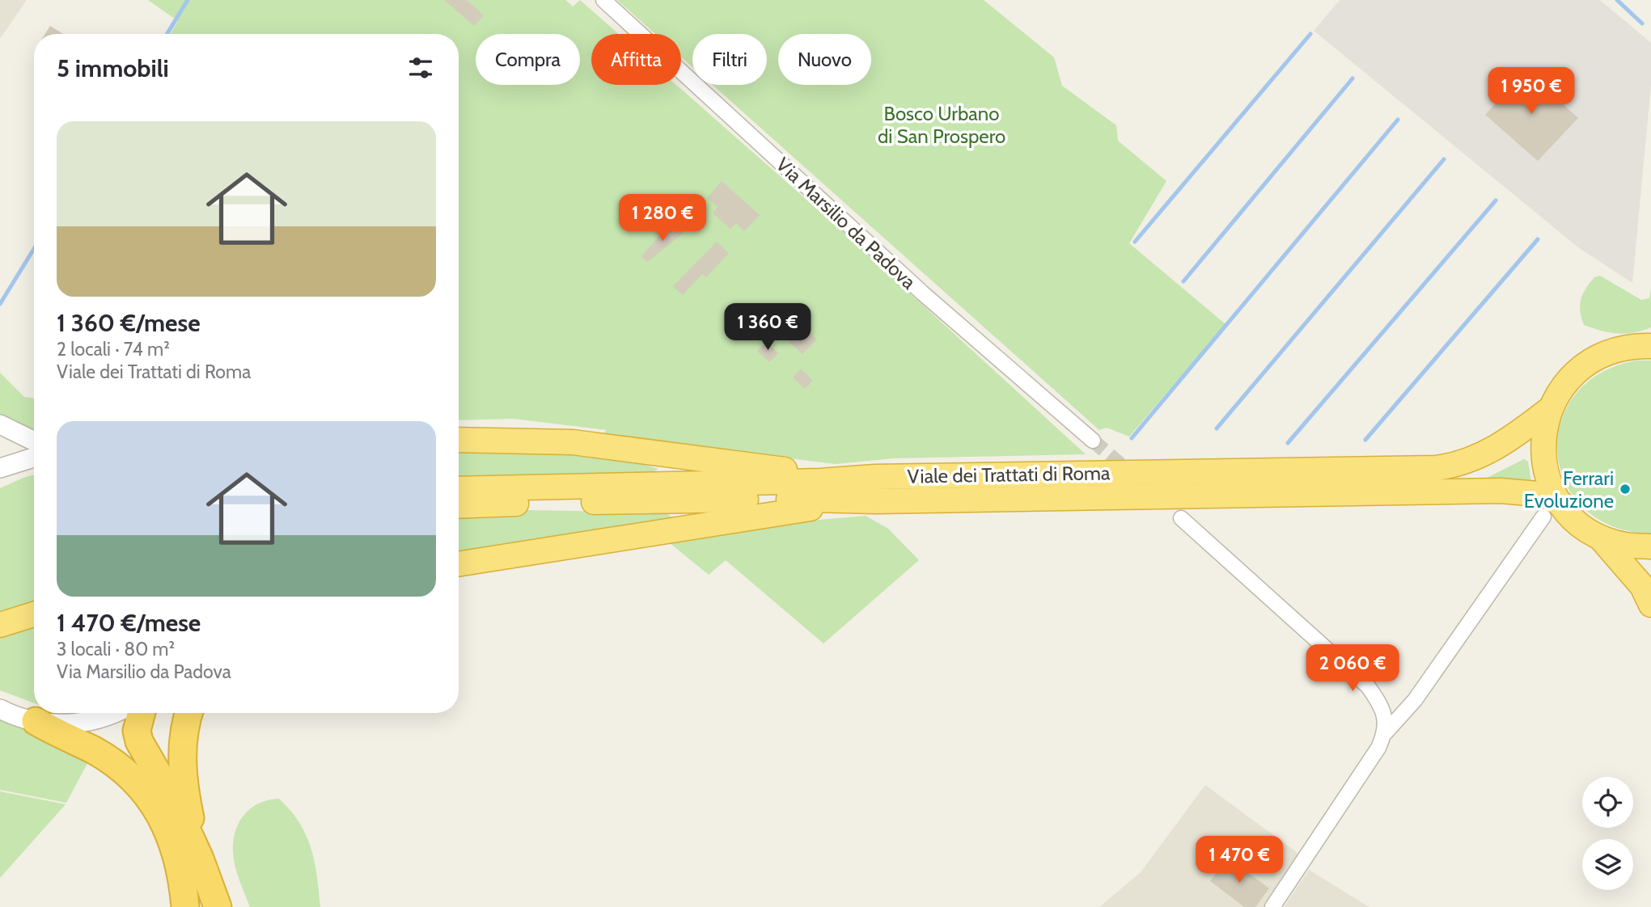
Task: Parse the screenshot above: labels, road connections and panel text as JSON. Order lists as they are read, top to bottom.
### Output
{
  "streets": {
    "highway": ["Viale dei Trattati di Roma"],
    "street": ["Via Marsilio da Padova"]
  },
  "parks": ["Bosco Urbano di San Prospero"],
  "places": ["Ferrari Evoluzione"],
  "page": {
    "chip": [
      "Compra",
      "Affitta",
      "Filtri",
      "Nuovo"
    ],
    "heading": "5 immobili",
    "price": [
      "1 950 €",
      "1 280 €",
      "1 360 €",
      "2 060 €",
      "1 470 €"
    ],
    "list": [
      {
        "name": "1 360 €/mese",
        "note": "2 locali · 74 m² · Viale dei Trattati di Roma"
      },
      {
        "name": "1 470 €/mese",
        "note": "3 locali · 80 m² · Via Marsilio da Padova"
      }
    ]
  }
}
